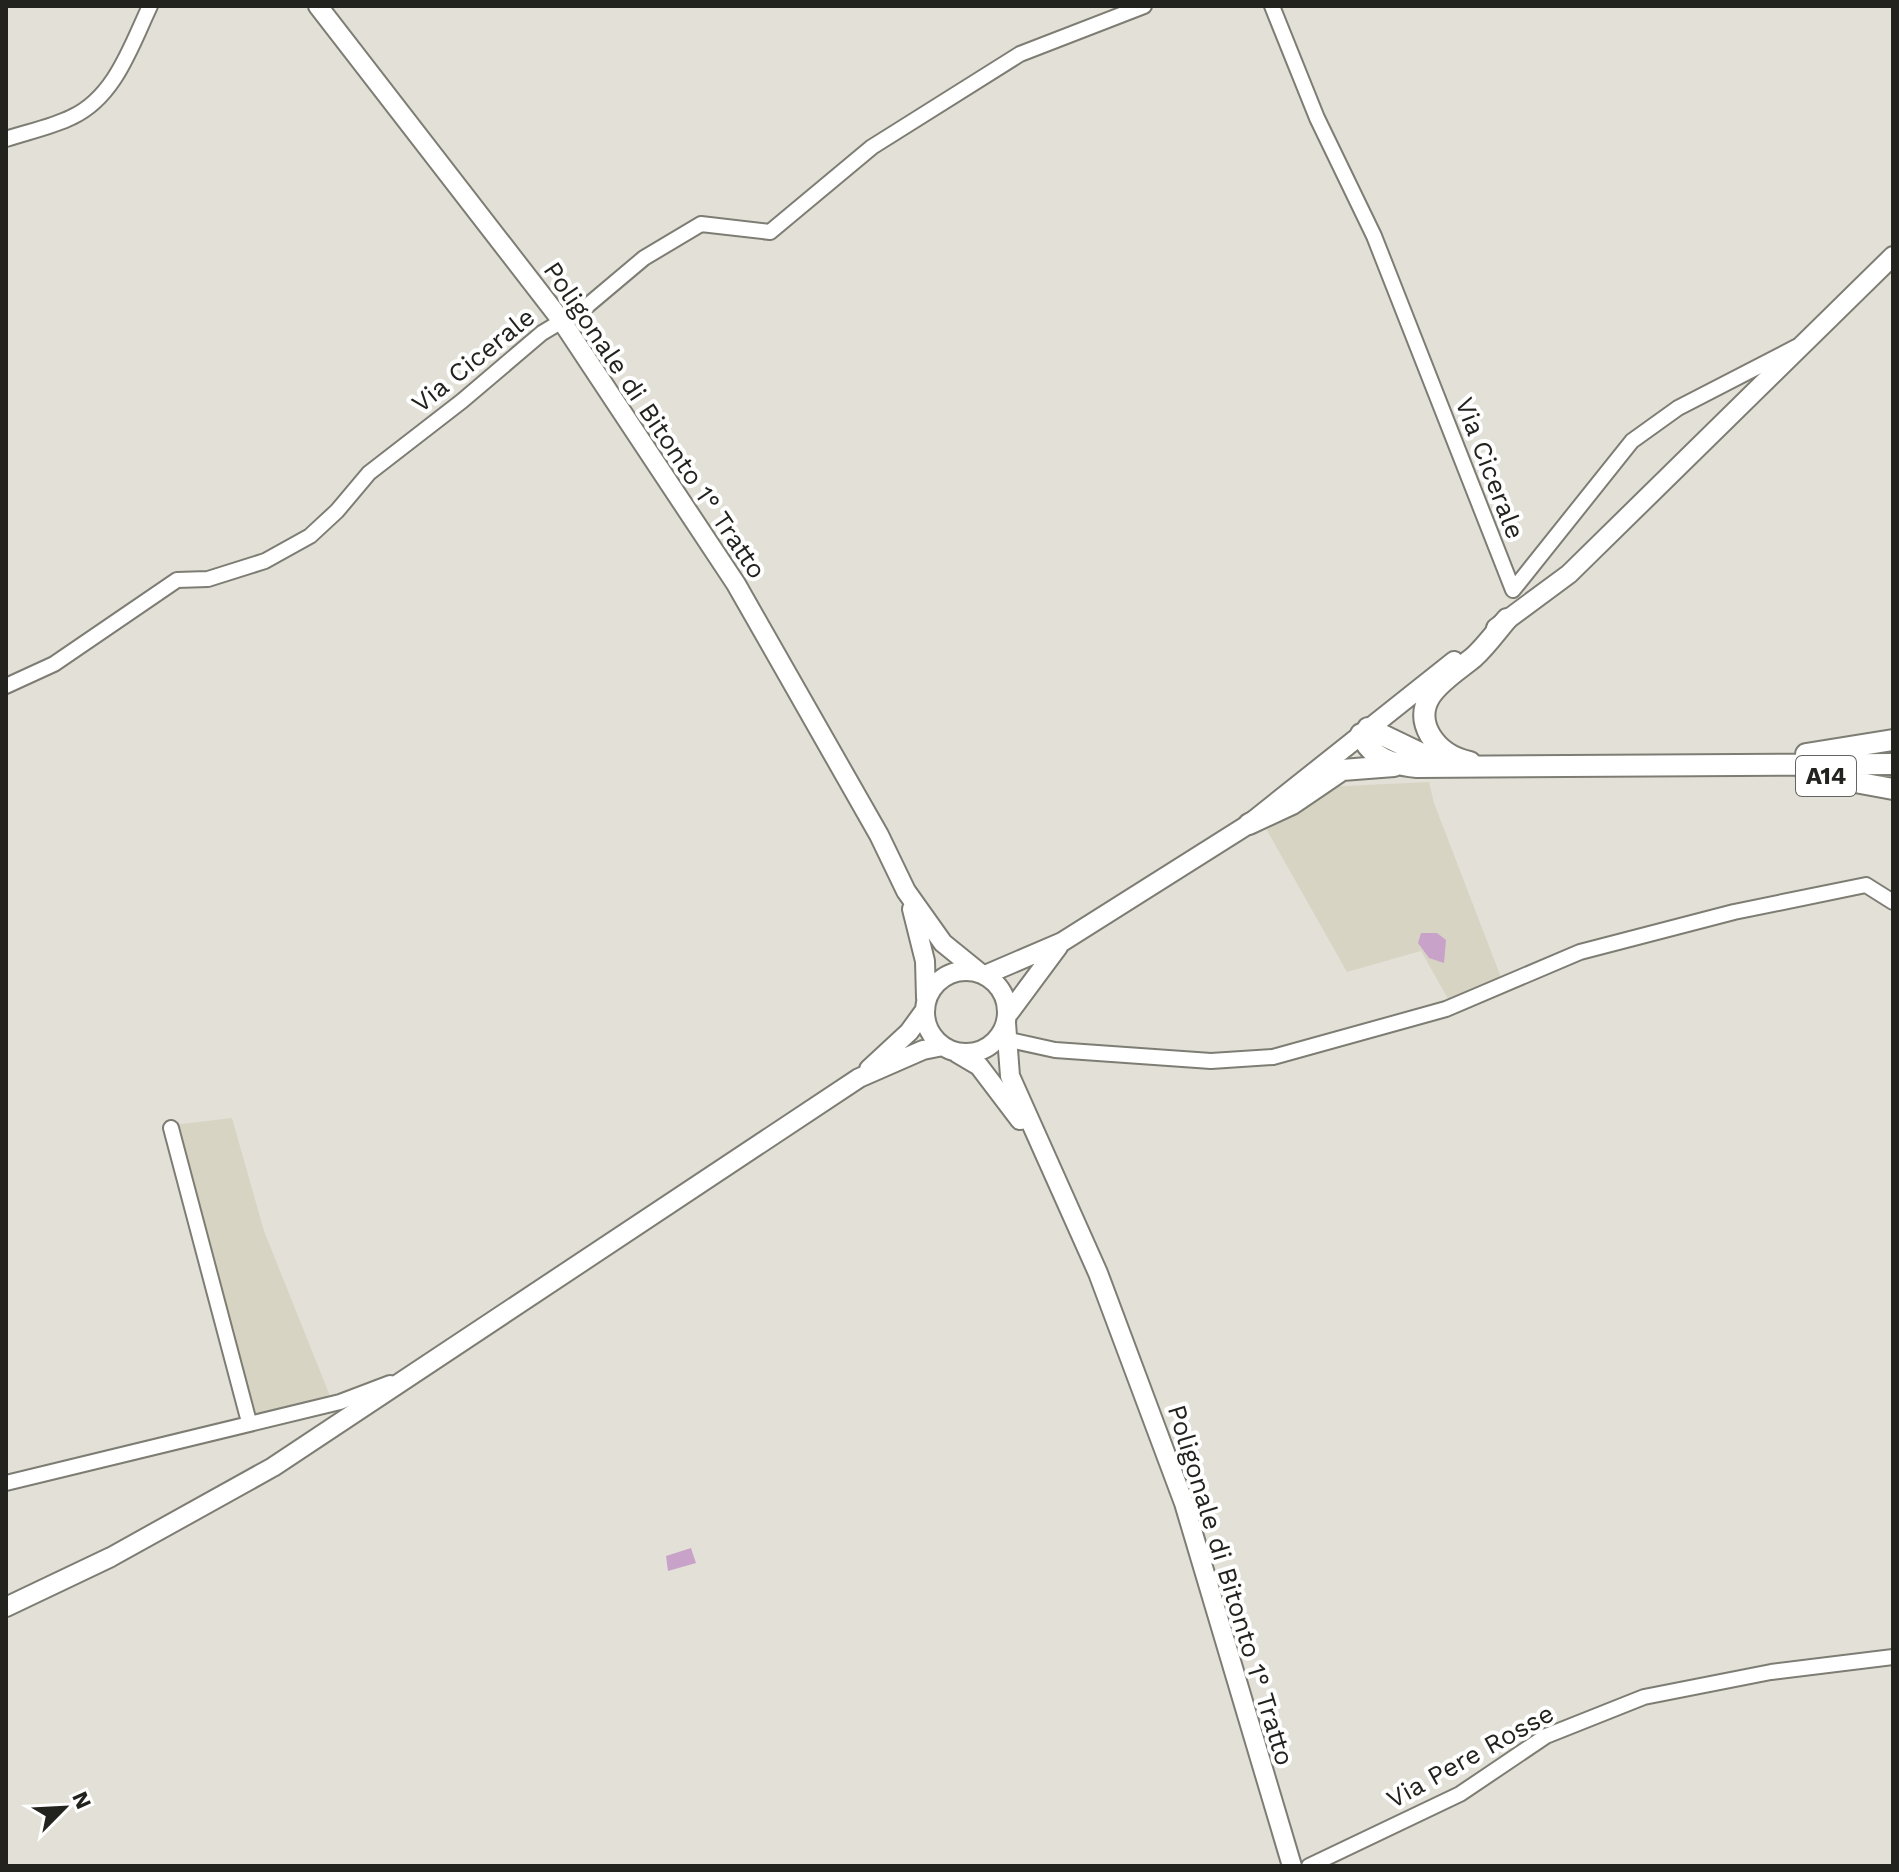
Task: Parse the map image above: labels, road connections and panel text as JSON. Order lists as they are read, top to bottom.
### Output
{
  "streets": {
    "highway": ["A14"],
    "main road": ["Poligonale di Bitonto 1° Tratto"],
    "street": ["Via Cicerale", "Via Pere Rosse"]
  },
  "crossings": [
    ["Via Cicerale", "Poligonale di Bitonto 1° Tratto"]
  ],
  "north": "top right"
}
